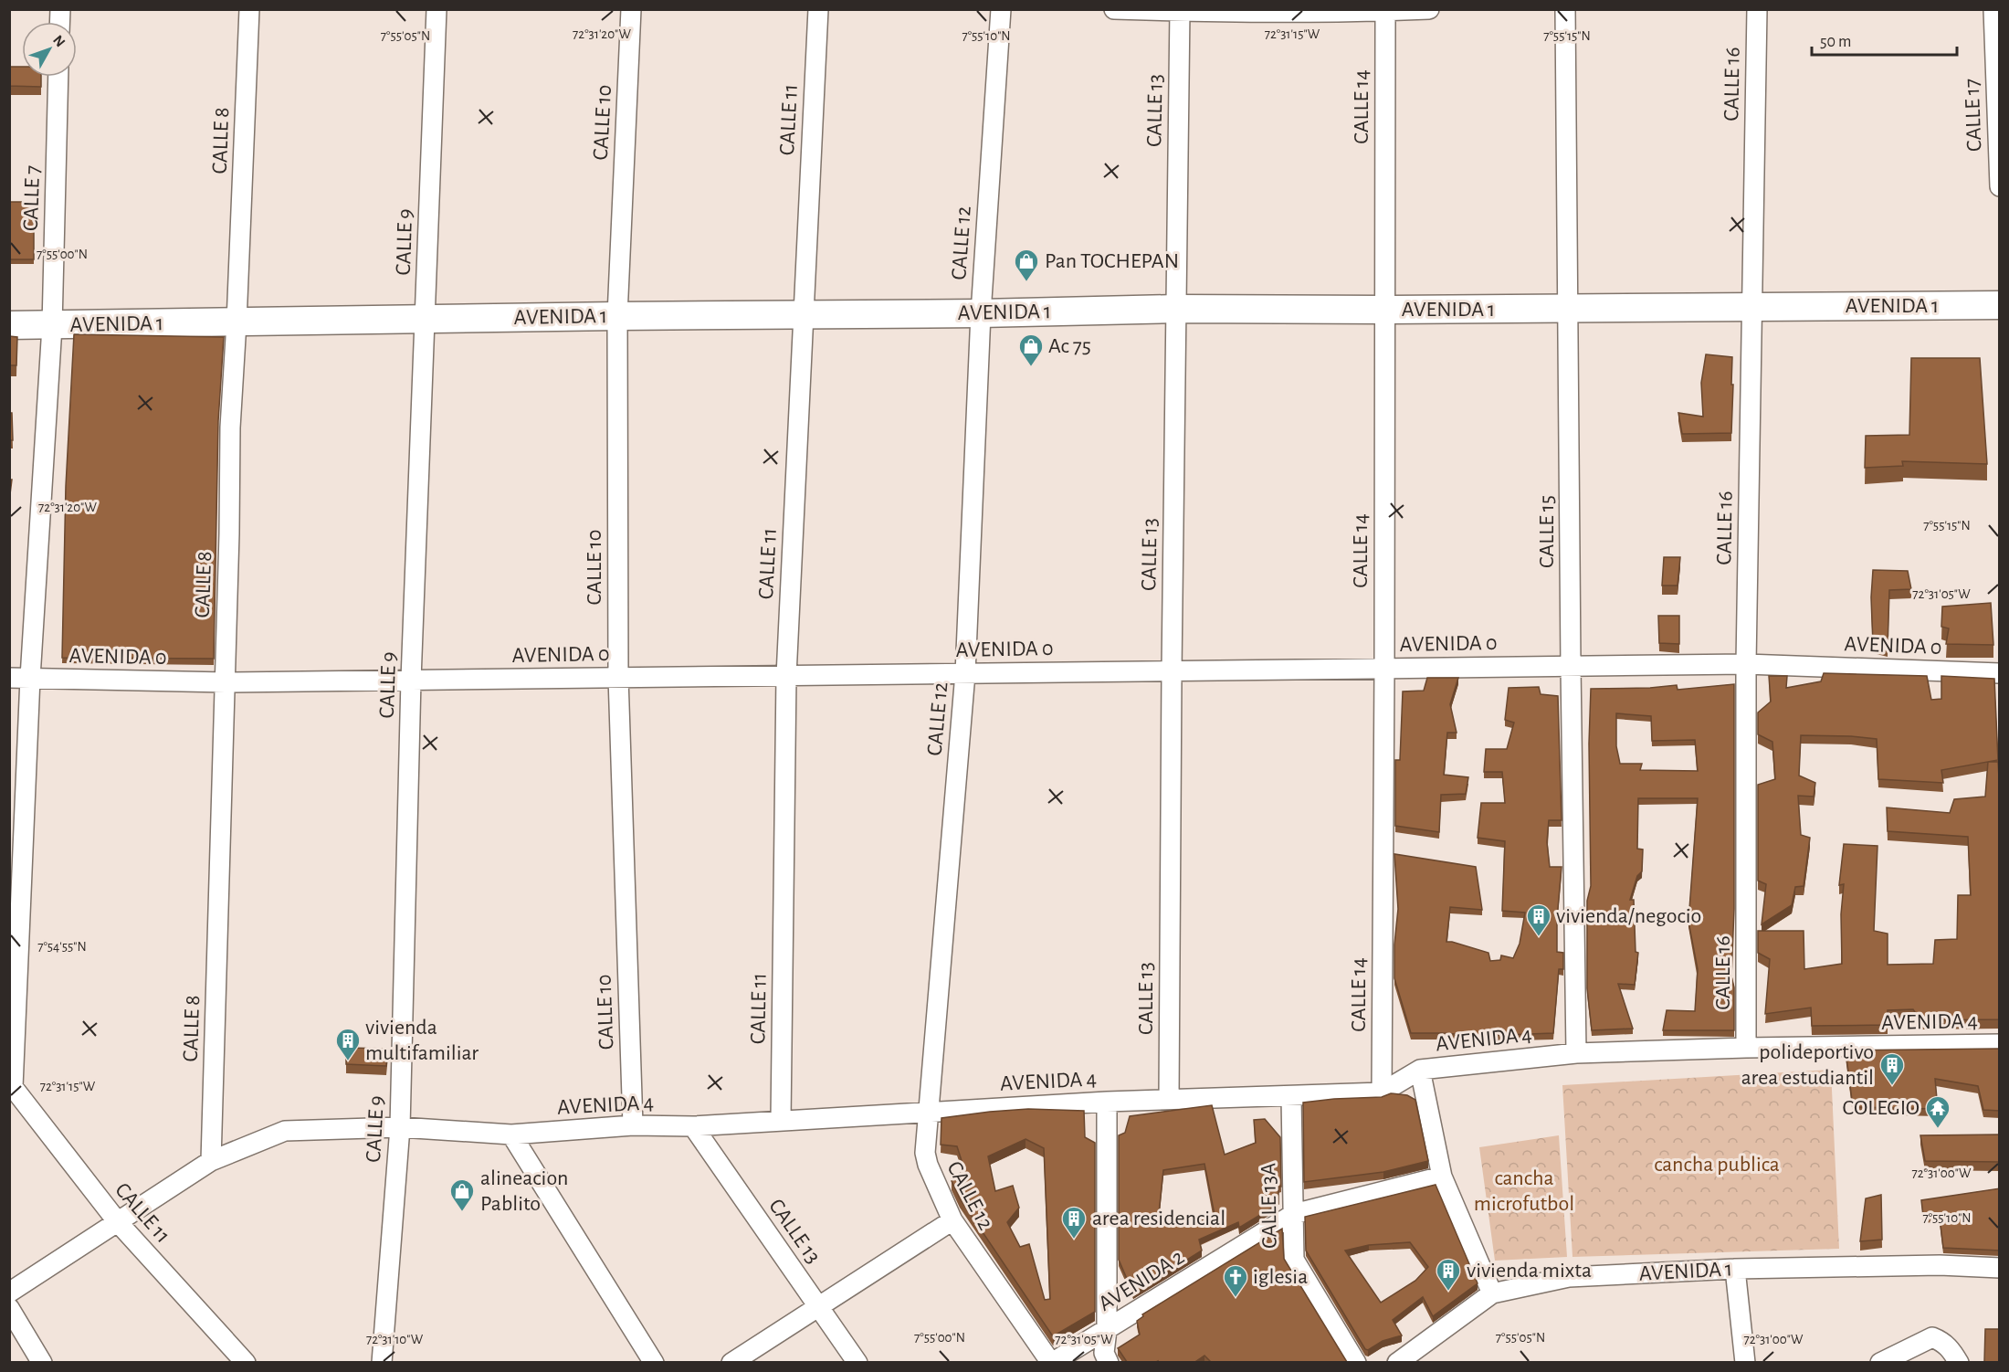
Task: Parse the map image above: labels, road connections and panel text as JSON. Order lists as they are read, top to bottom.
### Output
{
  "streets": {
    "street": [
      "CALLE 16",
      "CALLE 14",
      "CALLE 13",
      "CALLE 17",
      "CALLE 11",
      "CALLE 10",
      "CALLE 8",
      "CALLE 7",
      "CALLE 9",
      "CALLE 12",
      "AVENIDA 1",
      "CALLE 15",
      "AVENIDA 0",
      "AVENIDA 4",
      "CALLE 13A",
      "AVENIDA 2"
    ]
  },
  "crossings": [
    ["CALLE 16", "AVENIDA 1"],
    ["CALLE 16", "AVENIDA 0"],
    ["CALLE 16", "AVENIDA 4"],
    ["CALLE 14", "AVENIDA 1"],
    ["CALLE 14", "AVENIDA 0"],
    ["CALLE 14", "AVENIDA 4"],
    ["CALLE 13", "AVENIDA 1"],
    ["CALLE 13", "AVENIDA 0"],
    ["CALLE 13", "AVENIDA 4"],
    ["CALLE 11", "CALLE 7"],
    ["CALLE 11", "AVENIDA 1"],
    ["CALLE 11", "AVENIDA 0"],
    ["CALLE 11", "AVENIDA 4"],
    ["CALLE 10", "AVENIDA 1"],
    ["CALLE 10", "AVENIDA 0"],
    ["CALLE 10", "AVENIDA 4"],
    ["CALLE 8", "AVENIDA 1"],
    ["CALLE 8", "AVENIDA 0"],
    ["CALLE 8", "AVENIDA 4"],
    ["CALLE 7", "AVENIDA 1"],
    ["CALLE 7", "AVENIDA 0"],
    ["CALLE 9", "AVENIDA 1"],
    ["CALLE 9", "AVENIDA 0"],
    ["CALLE 9", "AVENIDA 4"],
    ["CALLE 12", "AVENIDA 1"],
    ["CALLE 12", "AVENIDA 0"],
    ["CALLE 12", "AVENIDA 4"],
    ["CALLE 12", "AVENIDA 2"],
    ["AVENIDA 1", "CALLE 15"],
    ["CALLE 15", "AVENIDA 0"],
    ["CALLE 15", "AVENIDA 4"],
    ["AVENIDA 4", "CALLE 13A"],
    ["CALLE 13A", "AVENIDA 2"]
  ],
  "parks": ["cancha publica", "cancha microfutbol"],
  "places": {
    "shop": ["Pan TOCHEPAN", "Ac 75", "alineacion Pablito"],
    "building": [
      "vivienda/negocio",
      "vivienda multifamiliar",
      "polideportivo area estudiantil",
      "area residencial",
      "vivienda mixta"
    ],
    "temple": ["COLEGIO"],
    "church": ["iglesia"]
  },
  "scale_bar": "50 m",
  "north": "top right",
  "coordinates": [
    "72°31'20\"W",
    "72°31'15\"W",
    "7°55'05\"N",
    "7°55'10\"N",
    "7°55'15\"N",
    "7°55'00\"N",
    "72°31'05\"W",
    "7°54'55\"N",
    "72°31'00\"W",
    "72°31'10\"W"
  ]
}
